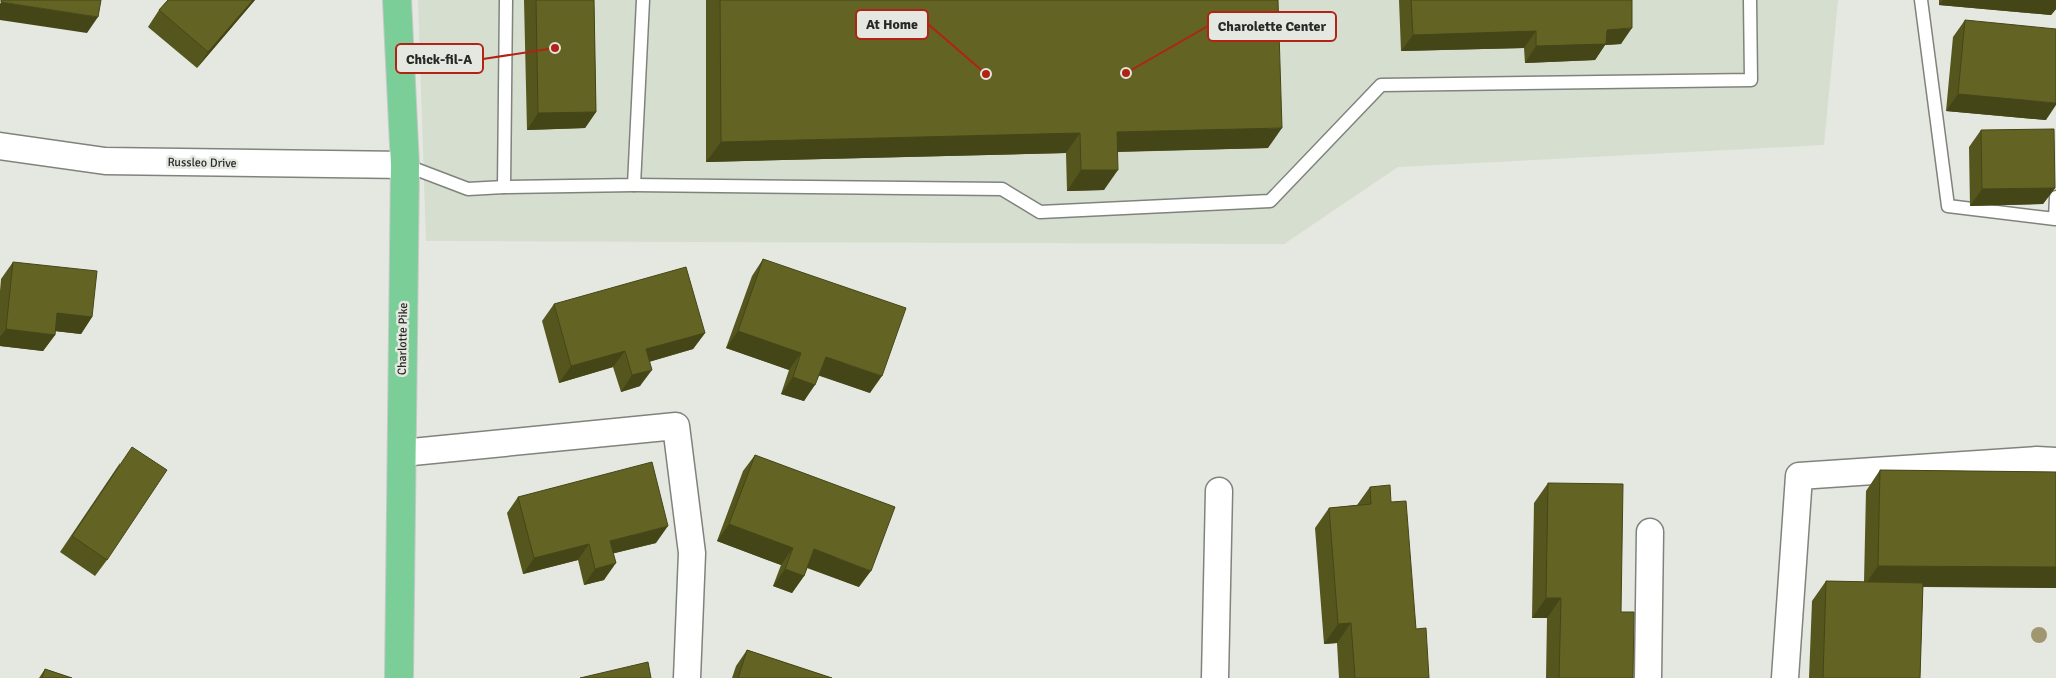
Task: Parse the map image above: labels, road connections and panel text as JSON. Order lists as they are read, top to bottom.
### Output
{
  "streets": {
    "main road": ["Charlotte Pike"],
    "street": ["Russleo Drive"]
  },
  "crossings": [
    ["Russleo Drive", "Charlotte Pike"]
  ],
  "places": ["Chick-fil-A", "Charolette Center", "At Home"]
}
